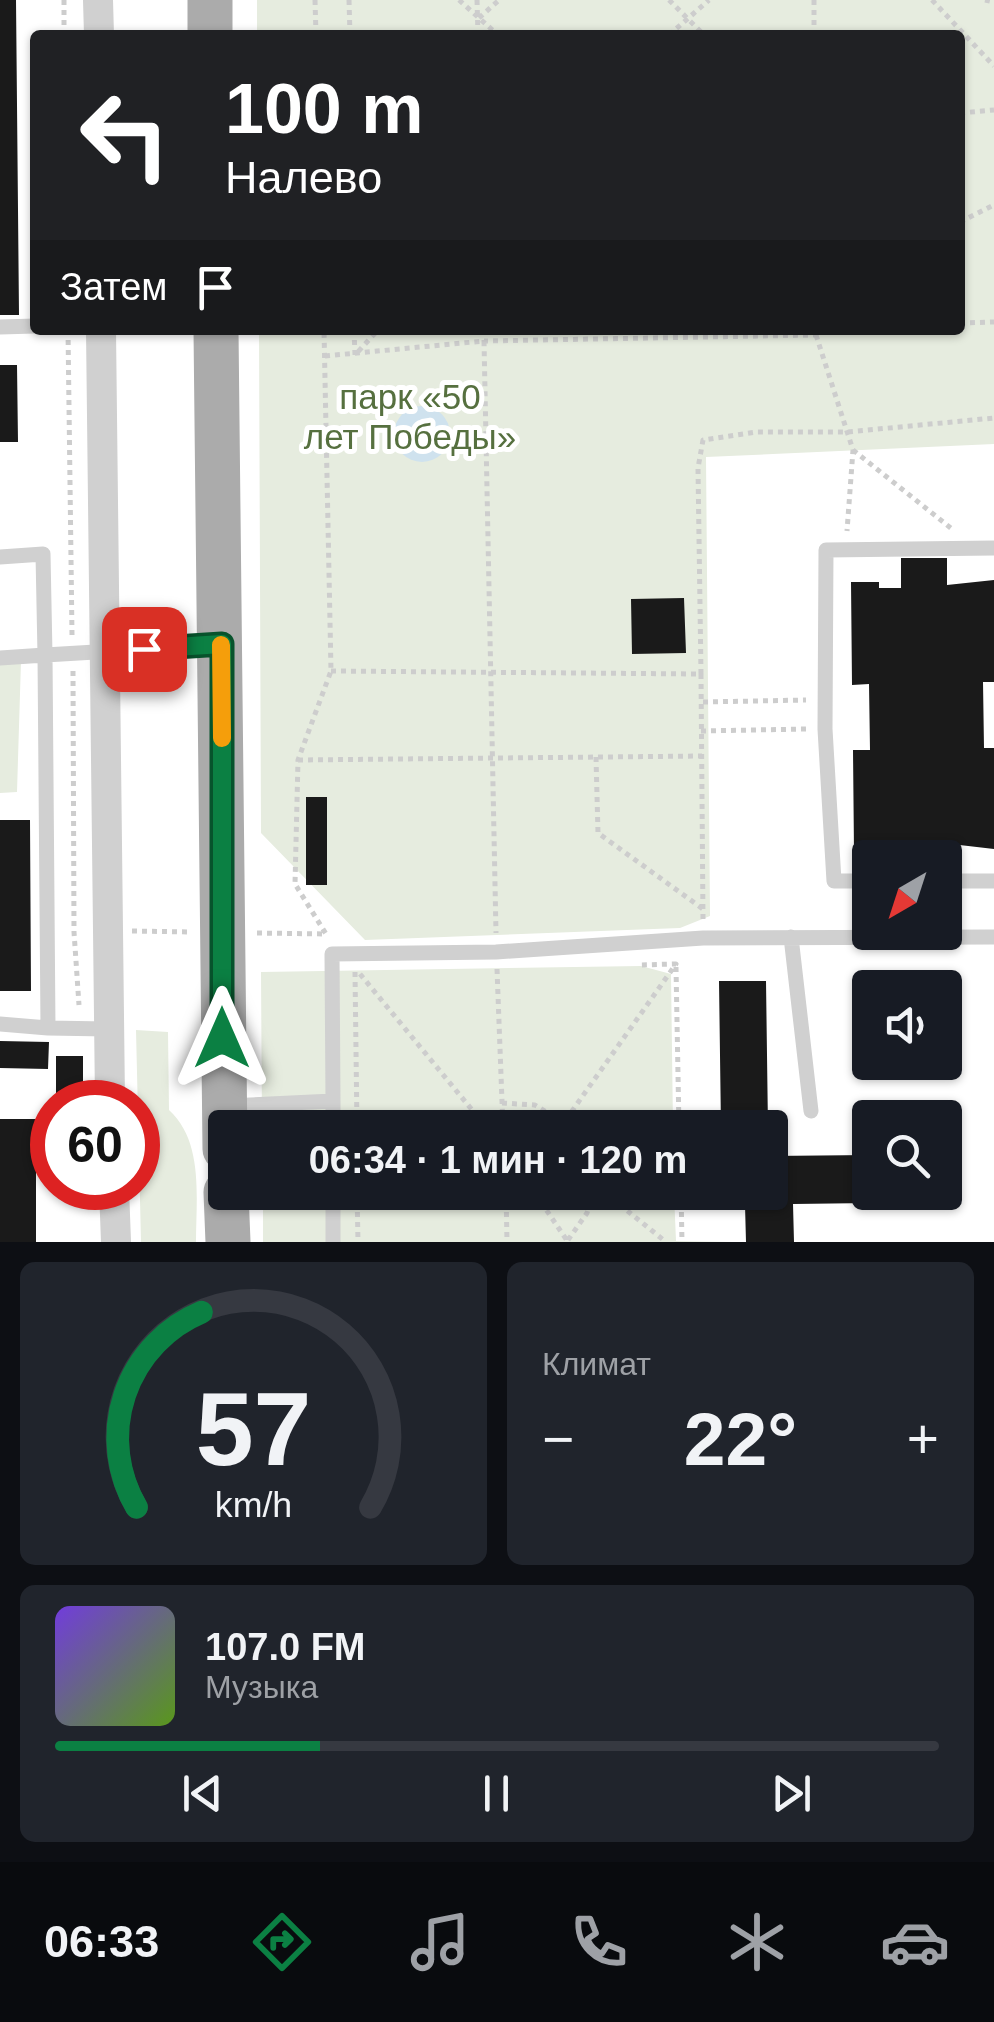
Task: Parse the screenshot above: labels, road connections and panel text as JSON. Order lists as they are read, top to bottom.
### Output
{
  "parks": ["парк «50 лет Победы»"],
  "north": "bottom left",
  "page": {
    "turn": ["100 m", "Налево"],
    "then": "Затем",
    "limit": "60",
    "trip": "06:34 · 1 мин · 120 m",
    "tile": "Климат",
    "heat": ["−", "22°", "+"],
    "song": ["107.0 FM", "Музыка"],
    "tabs": "06:33",
    "gauge": ["57", "km/h"]
  }
}
